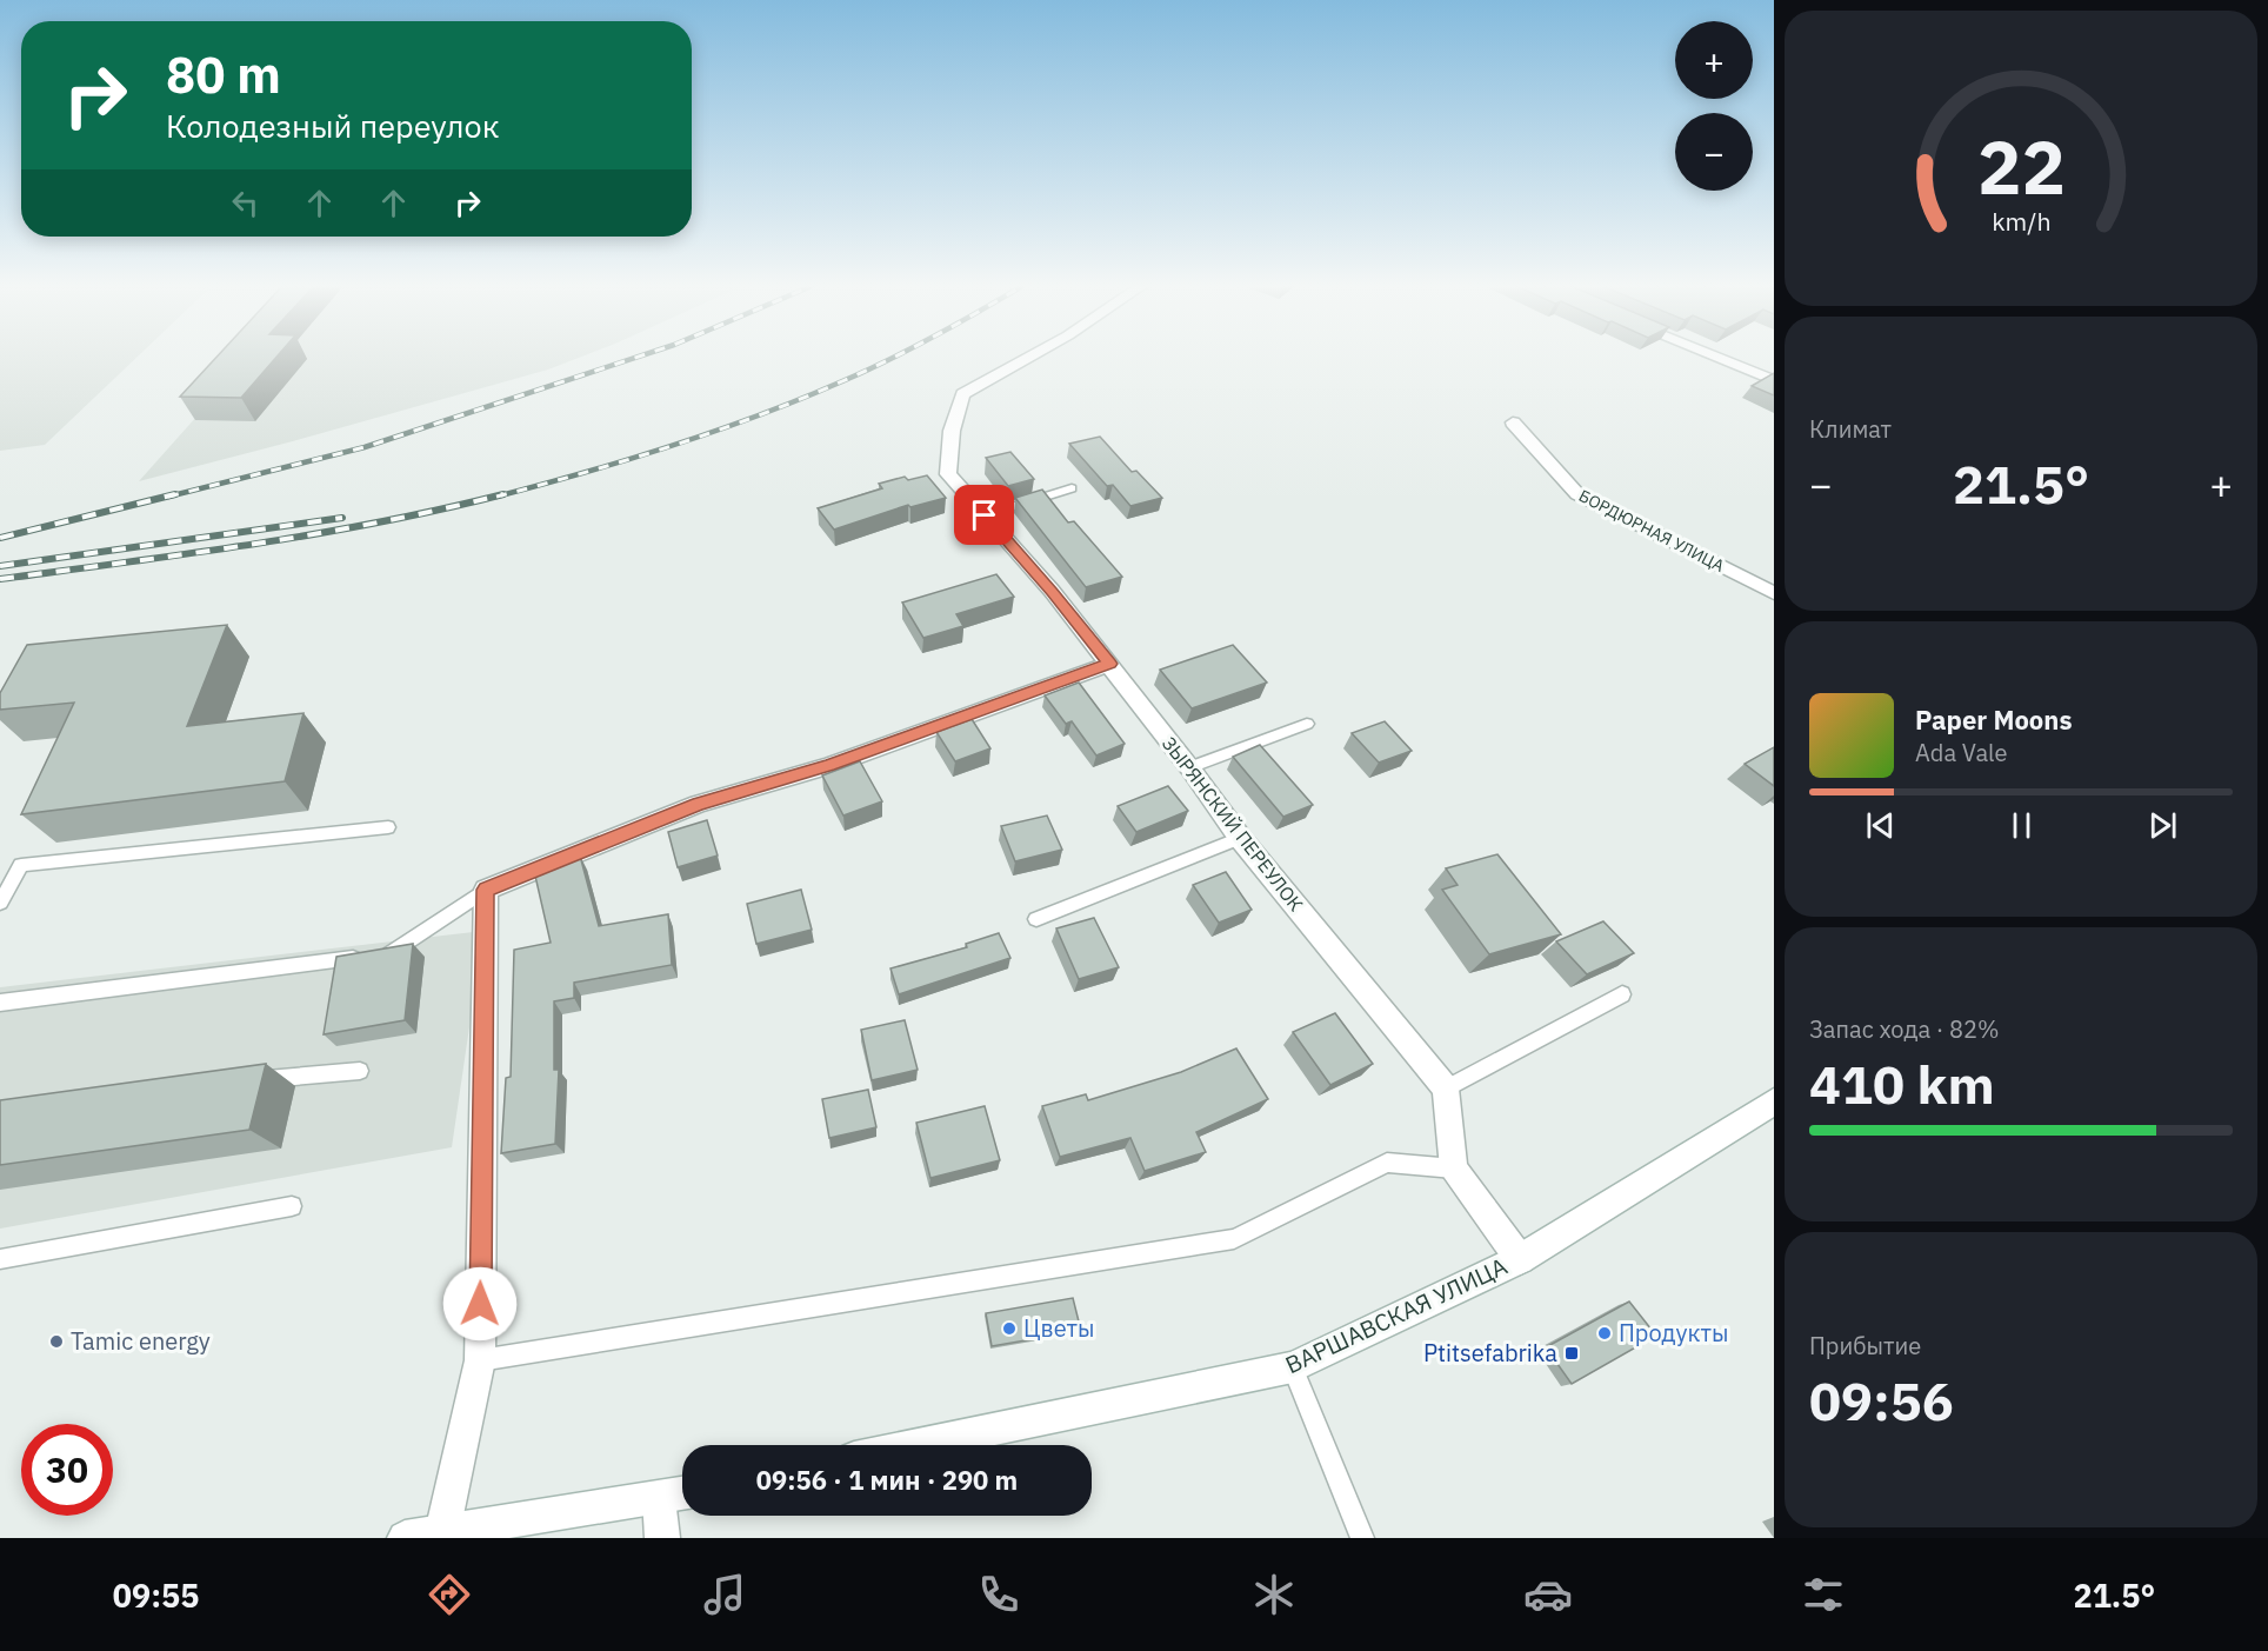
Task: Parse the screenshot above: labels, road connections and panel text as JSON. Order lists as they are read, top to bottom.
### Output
{
  "streets": {
    "street": ["БОРДЮРНАЯ УЛИЦА", "ЗЫРЯНСКИЙ ПЕРЕУЛОК", "ВАРШАВСКАЯ УЛИЦА"]
  },
  "places": {
    "other": ["Цветы", "Продукты", "Tamic energy"],
    "transit": ["Ptitsefabrika"]
  },
  "page": {
    "map_buttons": ["+", "−"],
    "turn": ["80 m", "Колодезный переулок"],
    "tile": [
      "Климат",
      ["Запас хода · 82%", "410 km"],
      ["Прибытие", "09:56"]
    ],
    "heat": ["−", "21.5°", "+"],
    "song": ["Paper Moons", "Ada Vale"],
    "limit": "30",
    "trip": "09:56 · 1 мин · 290 m",
    "tabs": ["09:55", "21.5°"],
    "gauge": ["22", "km/h"]
  }
}
